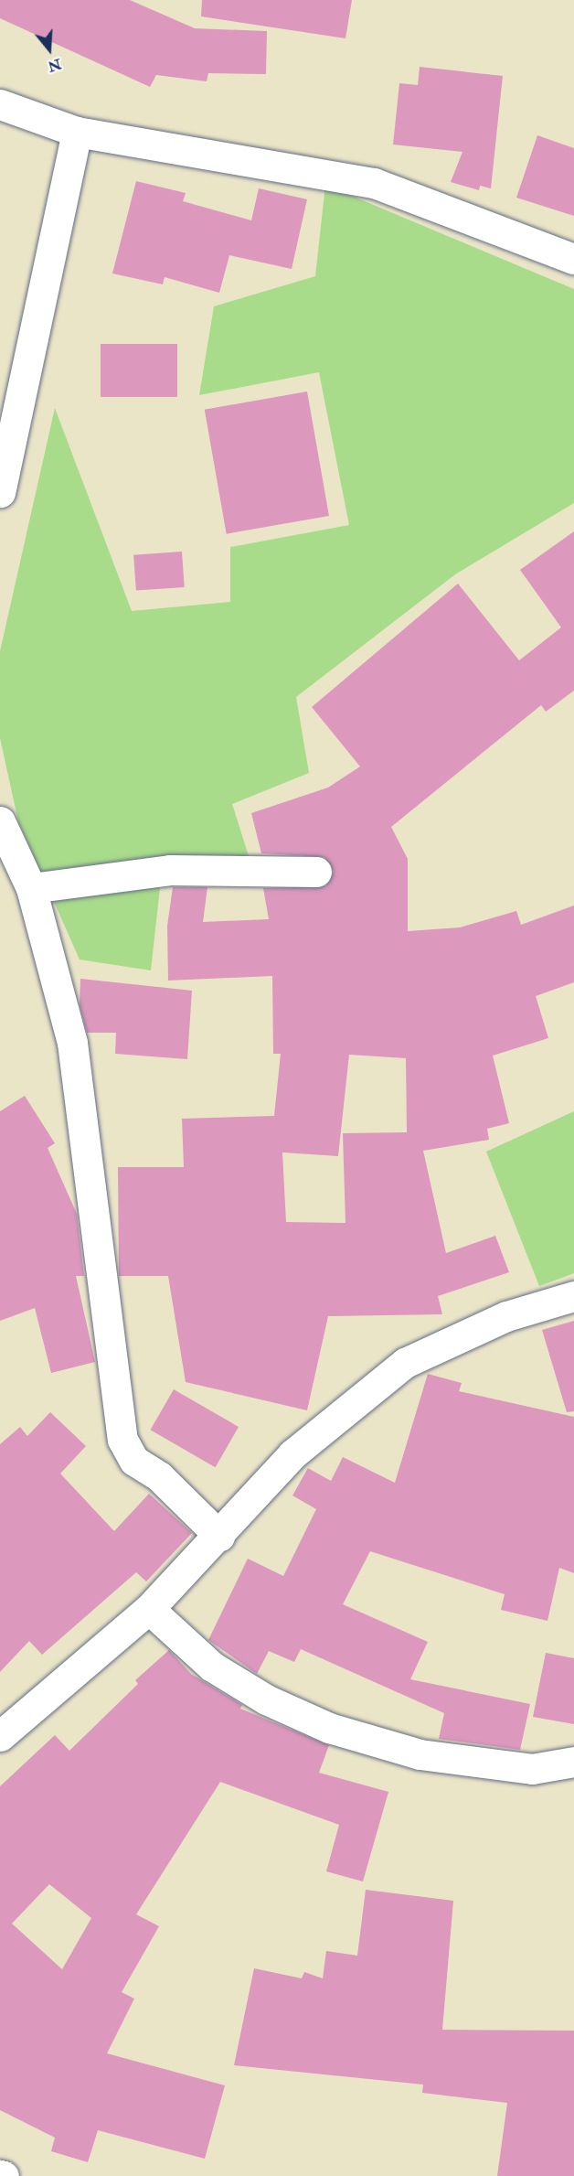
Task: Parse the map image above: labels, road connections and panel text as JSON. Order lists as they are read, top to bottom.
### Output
{
  "north": "bottom"
}
